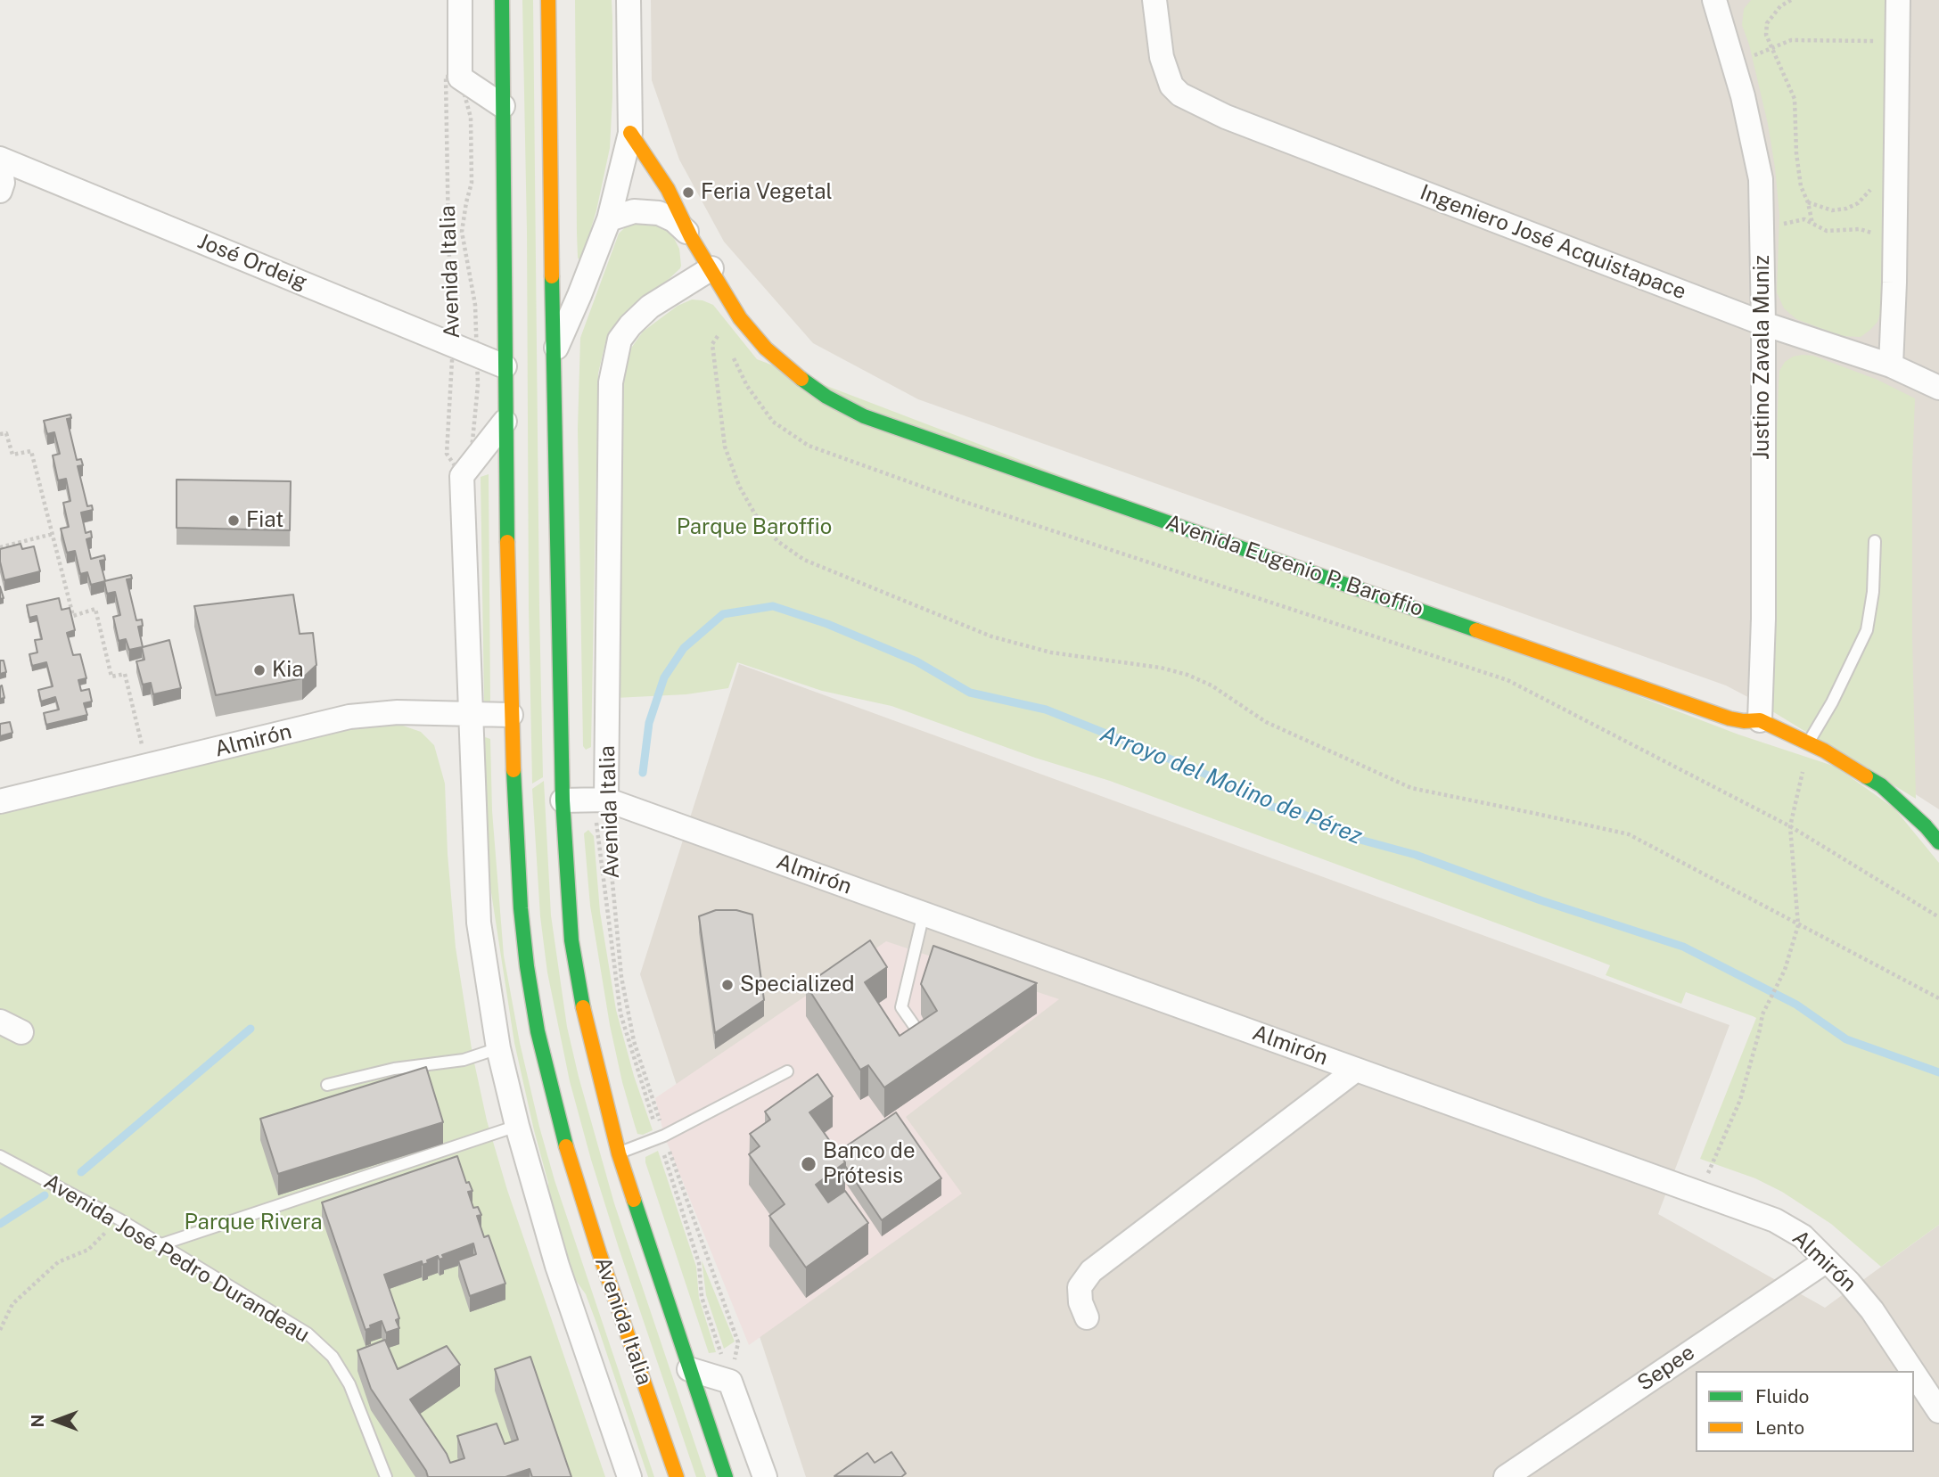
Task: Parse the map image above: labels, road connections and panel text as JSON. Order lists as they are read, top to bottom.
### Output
{
  "streets": {
    "main road": ["Avenida Italia", "Avenida Eugenio P. Baroffio"],
    "street": [
      "Ingeniero José Acquistapace",
      "José Ordeig",
      "Justino Zavala Muniz",
      "Almirón",
      "Sepee"
    ],
    "lane": ["Avenida José Pedro Durandeau"]
  },
  "crossings": [
    ["Ingeniero José Acquistapace", "Justino Zavala Muniz"],
    ["José Ordeig", "Avenida Italia"],
    ["Avenida Italia", "Avenida Eugenio P. Baroffio"],
    ["Avenida Italia", "Almirón"],
    ["Justino Zavala Muniz", "Avenida Eugenio P. Baroffio"],
    ["Almirón", "Sepee"]
  ],
  "water": ["Arroyo del Molino de Pérez"],
  "parks": ["Parque Baroffio", "Parque Rivera"],
  "places": [
    "Feria Vegetal",
    "Fiat",
    "Kia",
    "Specialized",
    "Banco de Prótesis"
  ],
  "legend": ["Fluido", "Lento"],
  "north": "left"
}
